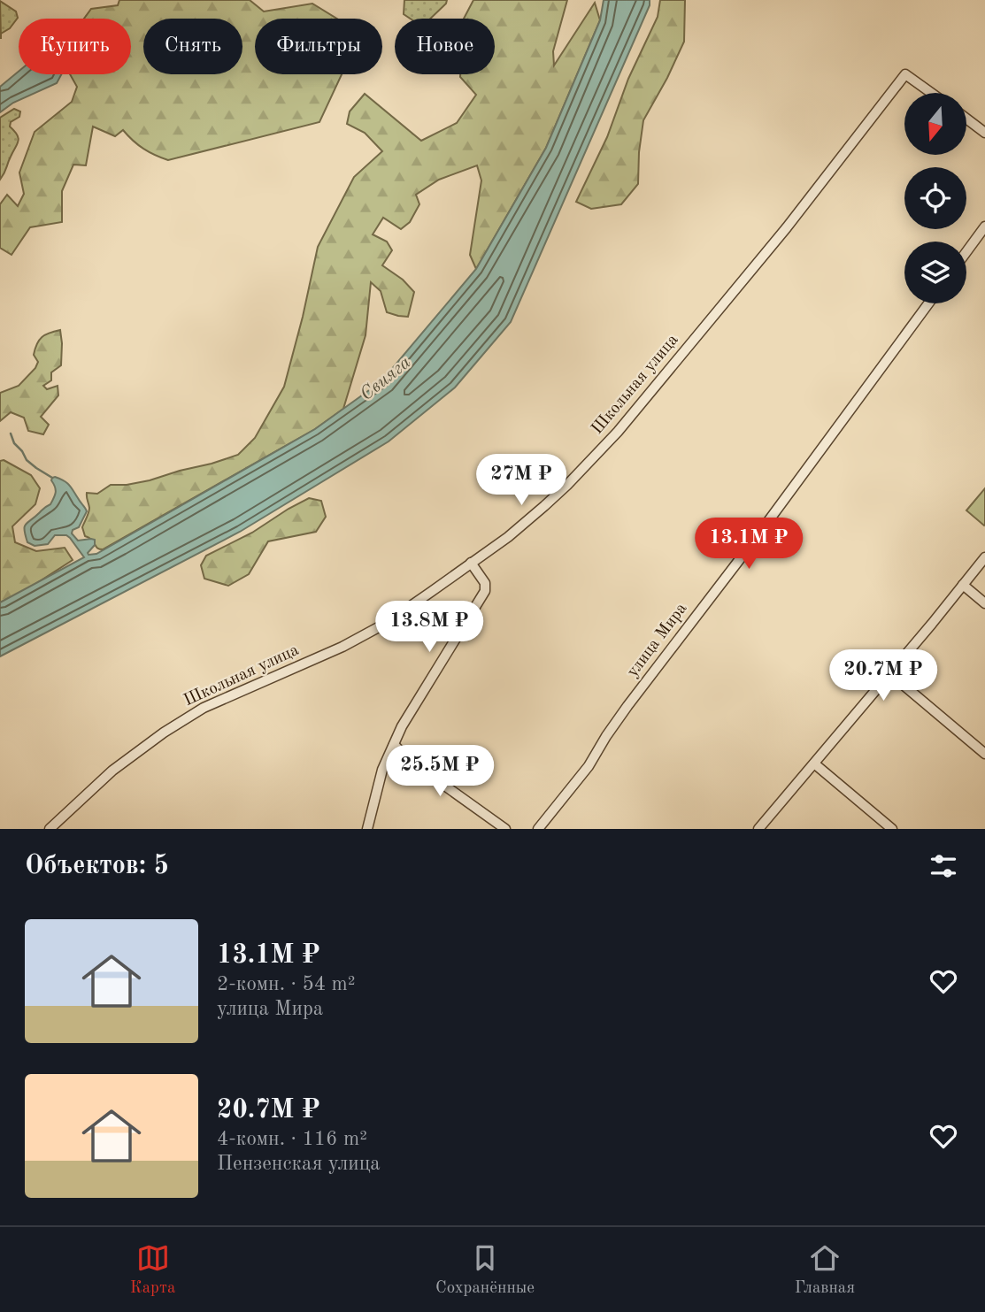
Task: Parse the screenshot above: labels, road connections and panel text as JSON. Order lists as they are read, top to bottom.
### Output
{
  "streets": {
    "street": ["Школьная улица", "улица Мира"]
  },
  "water": ["Свияга"],
  "north": "bottom",
  "page": {
    "chip": [
      "Купить",
      "Снять",
      "Фильтры",
      "Новое"
    ],
    "price": [
      "27M ₽",
      "13.1M ₽",
      "13.8M ₽",
      "20.7M ₽",
      "25.5M ₽"
    ],
    "heading": "Объектов: 5",
    "list": [
      {
        "name": "13.1M ₽",
        "note": "2-комн. · 54 m² · улица Мира"
      },
      {
        "name": "20.7M ₽",
        "note": "4-комн. · 116 m² · Пензенская улица"
      }
    ],
    "tabs": ["Карта", "Сохранённые", "Главная"]
  }
}
